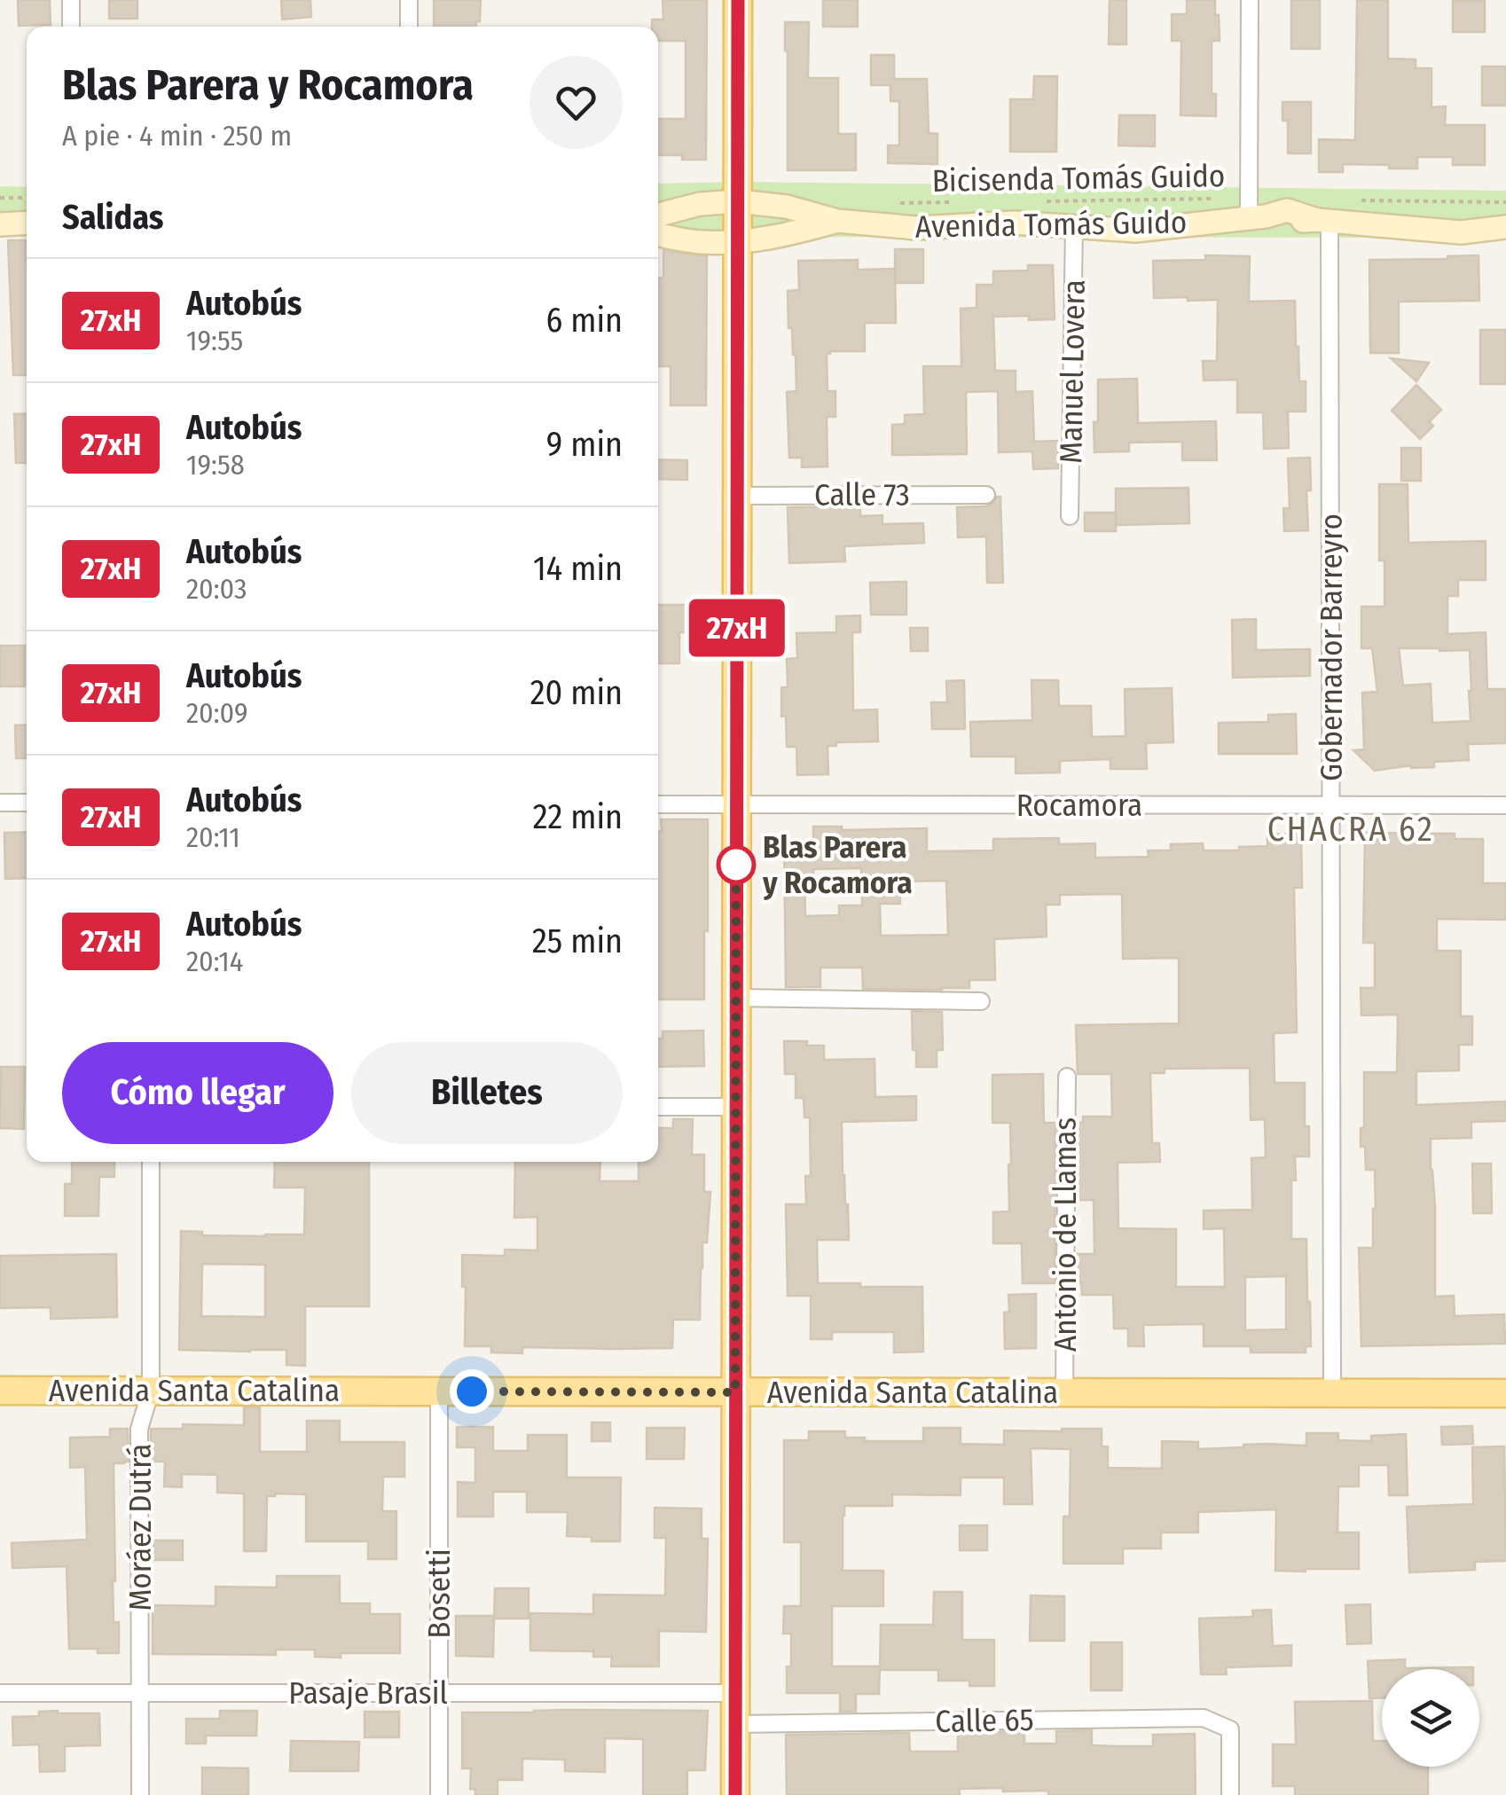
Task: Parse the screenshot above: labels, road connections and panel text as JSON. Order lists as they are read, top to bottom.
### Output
{
  "streets": {
    "main road": ["Avenida Tomás Guido", "Avenida Santa Catalina"],
    "street": [
      "Manuel Lovera",
      "Calle 73",
      "Gobernador Barreyro",
      "Rocamora",
      "Antonio de Llamas",
      "Moráez Dutrá",
      "Bosetti",
      "Pasaje Brasil",
      "Calle 65"
    ],
    "path": ["Bicisenda Tomás Guido"]
  },
  "crossings": [
    ["Bicisenda Tomás Guido", "Avenida Tomás Guido"],
    ["Avenida Tomás Guido", "Manuel Lovera"],
    ["Avenida Tomás Guido", "Gobernador Barreyro"],
    ["Gobernador Barreyro", "Rocamora"],
    ["Gobernador Barreyro", "Avenida Santa Catalina"],
    ["Antonio de Llamas", "Avenida Santa Catalina"],
    ["Avenida Santa Catalina", "Moráez Dutrá"],
    ["Avenida Santa Catalina", "Bosetti"],
    ["Moráez Dutrá", "Pasaje Brasil"],
    ["Bosetti", "Pasaje Brasil"]
  ],
  "districts": ["CHACRA 62"],
  "places": ["Blas Parera y Rocamora"],
  "lines": ["bus line 27xH"],
  "page": {
    "on_map": "27xH",
    "heading": [
      ["Blas Parera y Rocamora", "A pie · 4 min · 250 m"],
      "Salidas"
    ],
    "list": [
      {
        "mark": "27xH",
        "name": "Autobús",
        "note": "19:55",
        "value": "6 min"
      },
      {
        "mark": "27xH",
        "name": "Autobús",
        "note": "19:58",
        "value": "9 min"
      },
      {
        "mark": "27xH",
        "name": "Autobús",
        "note": "20:03",
        "value": "14 min"
      },
      {
        "mark": "27xH",
        "name": "Autobús",
        "note": "20:09",
        "value": "20 min"
      },
      {
        "mark": "27xH",
        "name": "Autobús",
        "note": "20:11",
        "value": "22 min"
      },
      {
        "mark": "27xH",
        "name": "Autobús",
        "note": "20:14",
        "value": "25 min"
      }
    ],
    "buttons": ["Cómo llegar", "Billetes"]
  }
}
